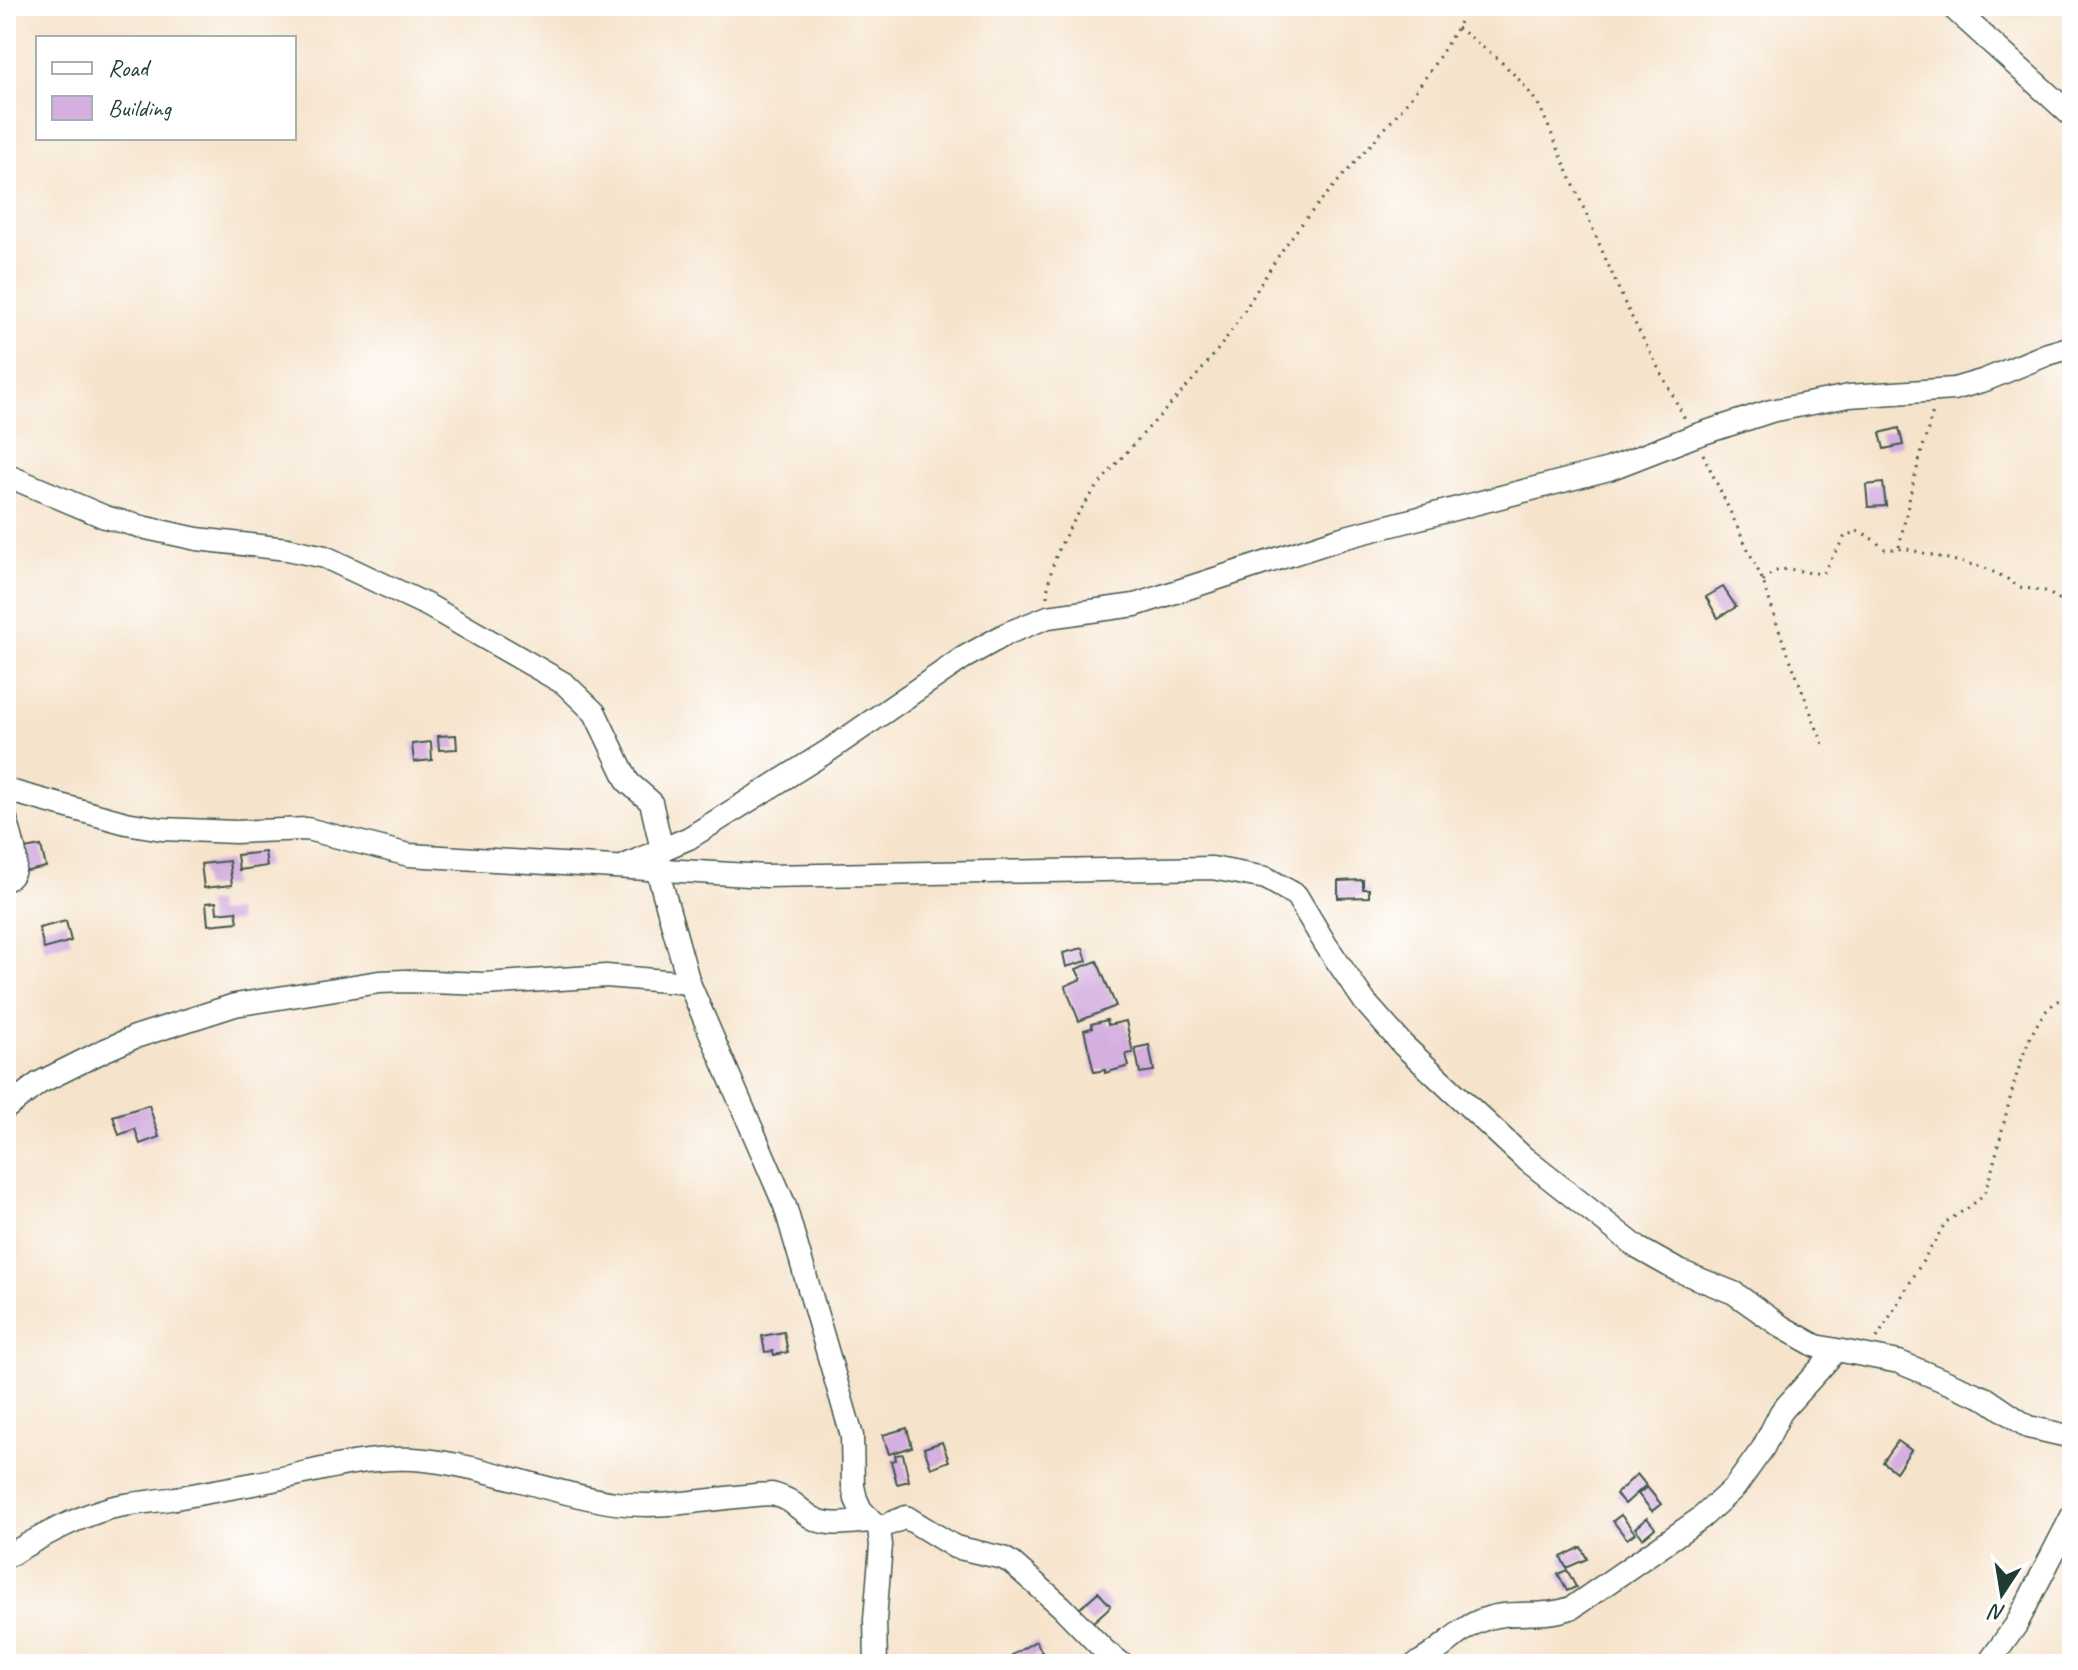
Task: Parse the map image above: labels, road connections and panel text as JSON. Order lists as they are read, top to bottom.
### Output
{
  "legend": ["Road", "Building"],
  "north": "bottom"
}
